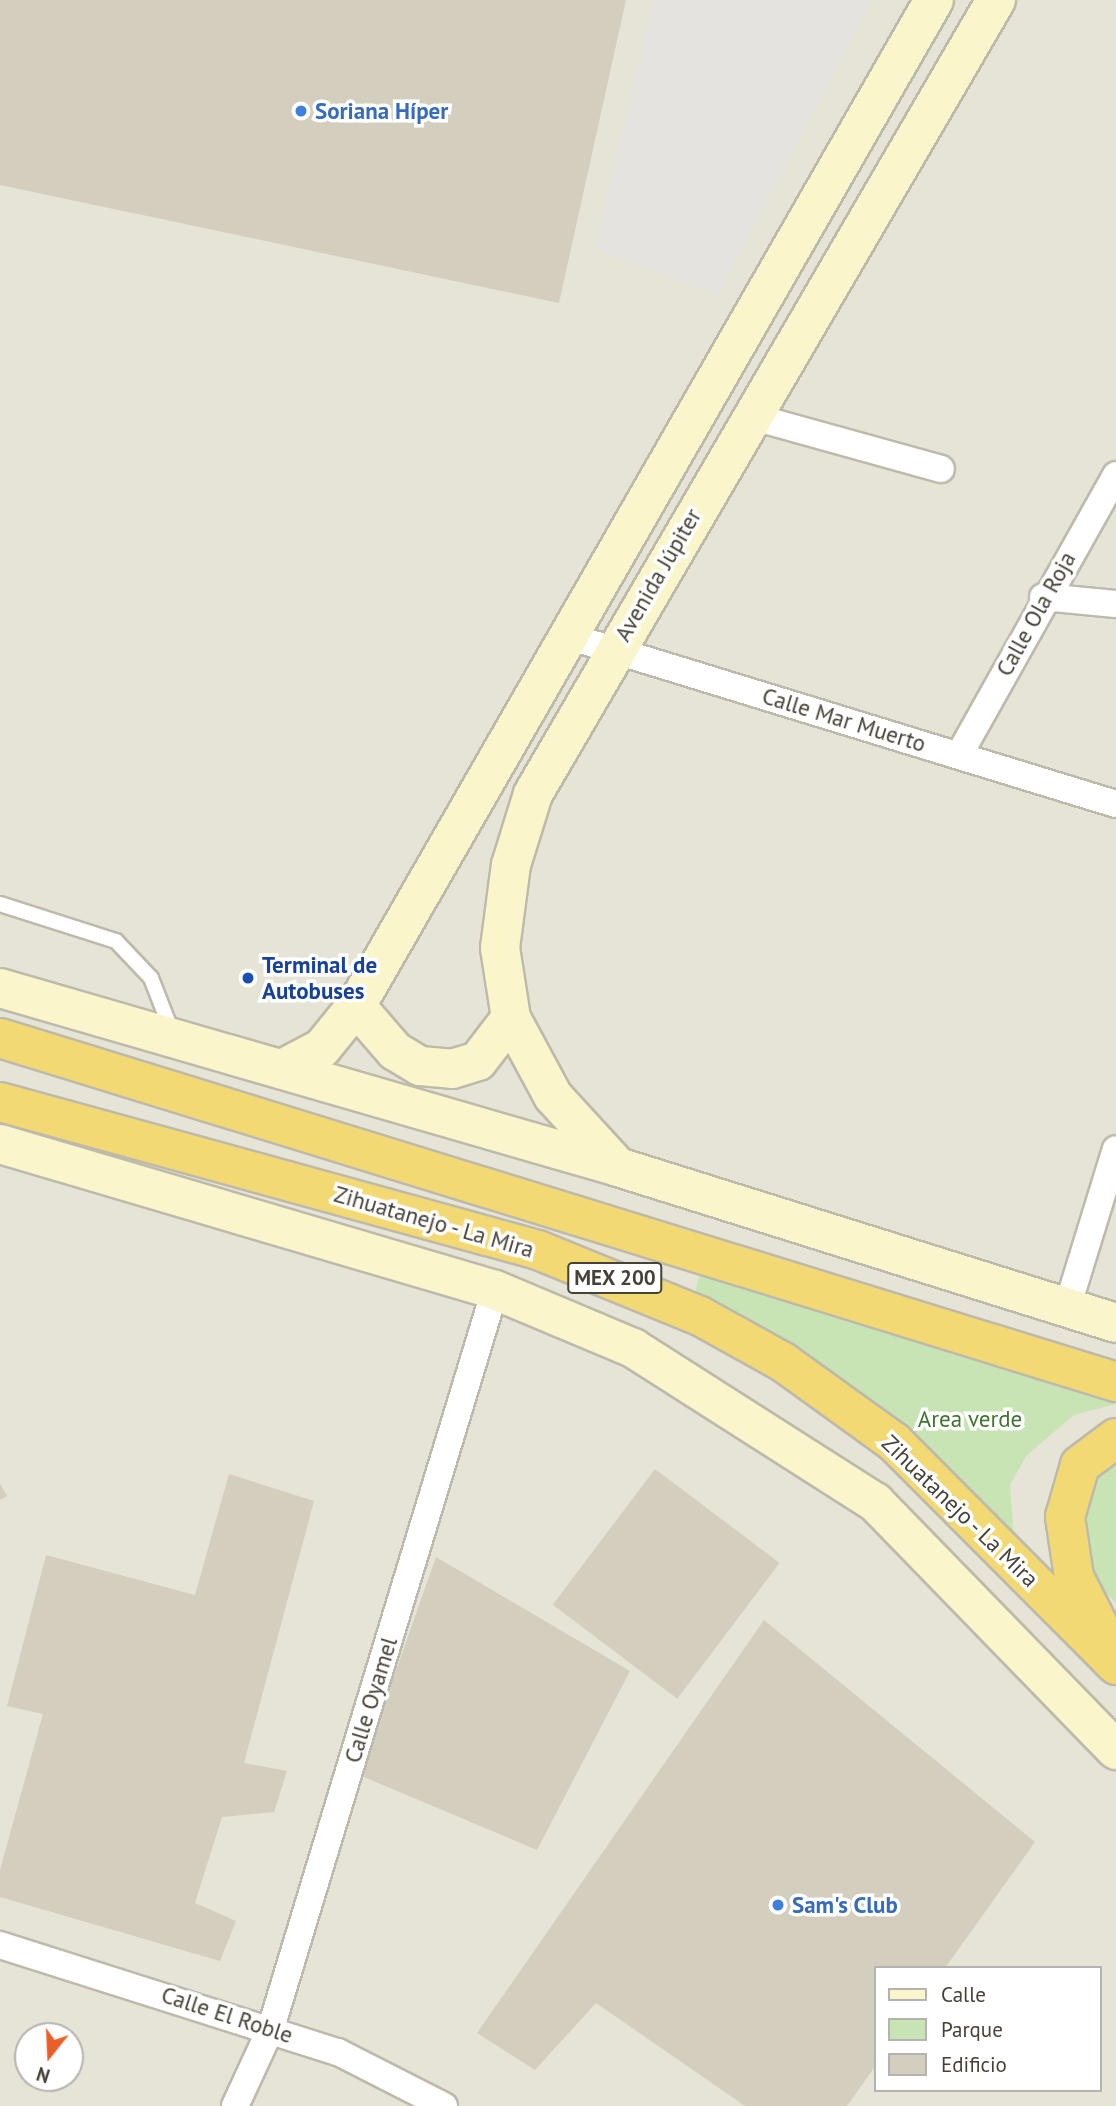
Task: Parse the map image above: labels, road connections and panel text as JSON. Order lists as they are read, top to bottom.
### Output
{
  "streets": {
    "highway": ["Zihuatanejo - La Mira", "MEX 200"],
    "street": [
      "Avenida Júpiter",
      "Calle Ola Roja",
      "Calle Mar Muerto",
      "Calle Oyamel",
      "Calle El Roble"
    ]
  },
  "crossings": [
    ["Avenida Júpiter", "Calle Mar Muerto"],
    ["Calle Ola Roja", "Calle Mar Muerto"],
    ["Calle Oyamel", "Calle El Roble"]
  ],
  "parks": ["Area verde"],
  "places": ["Soriana Híper", "Terminal de Autobuses", "Sam's Club"],
  "legend": ["Calle", "Parque", "Edificio"],
  "north": "bottom"
}
